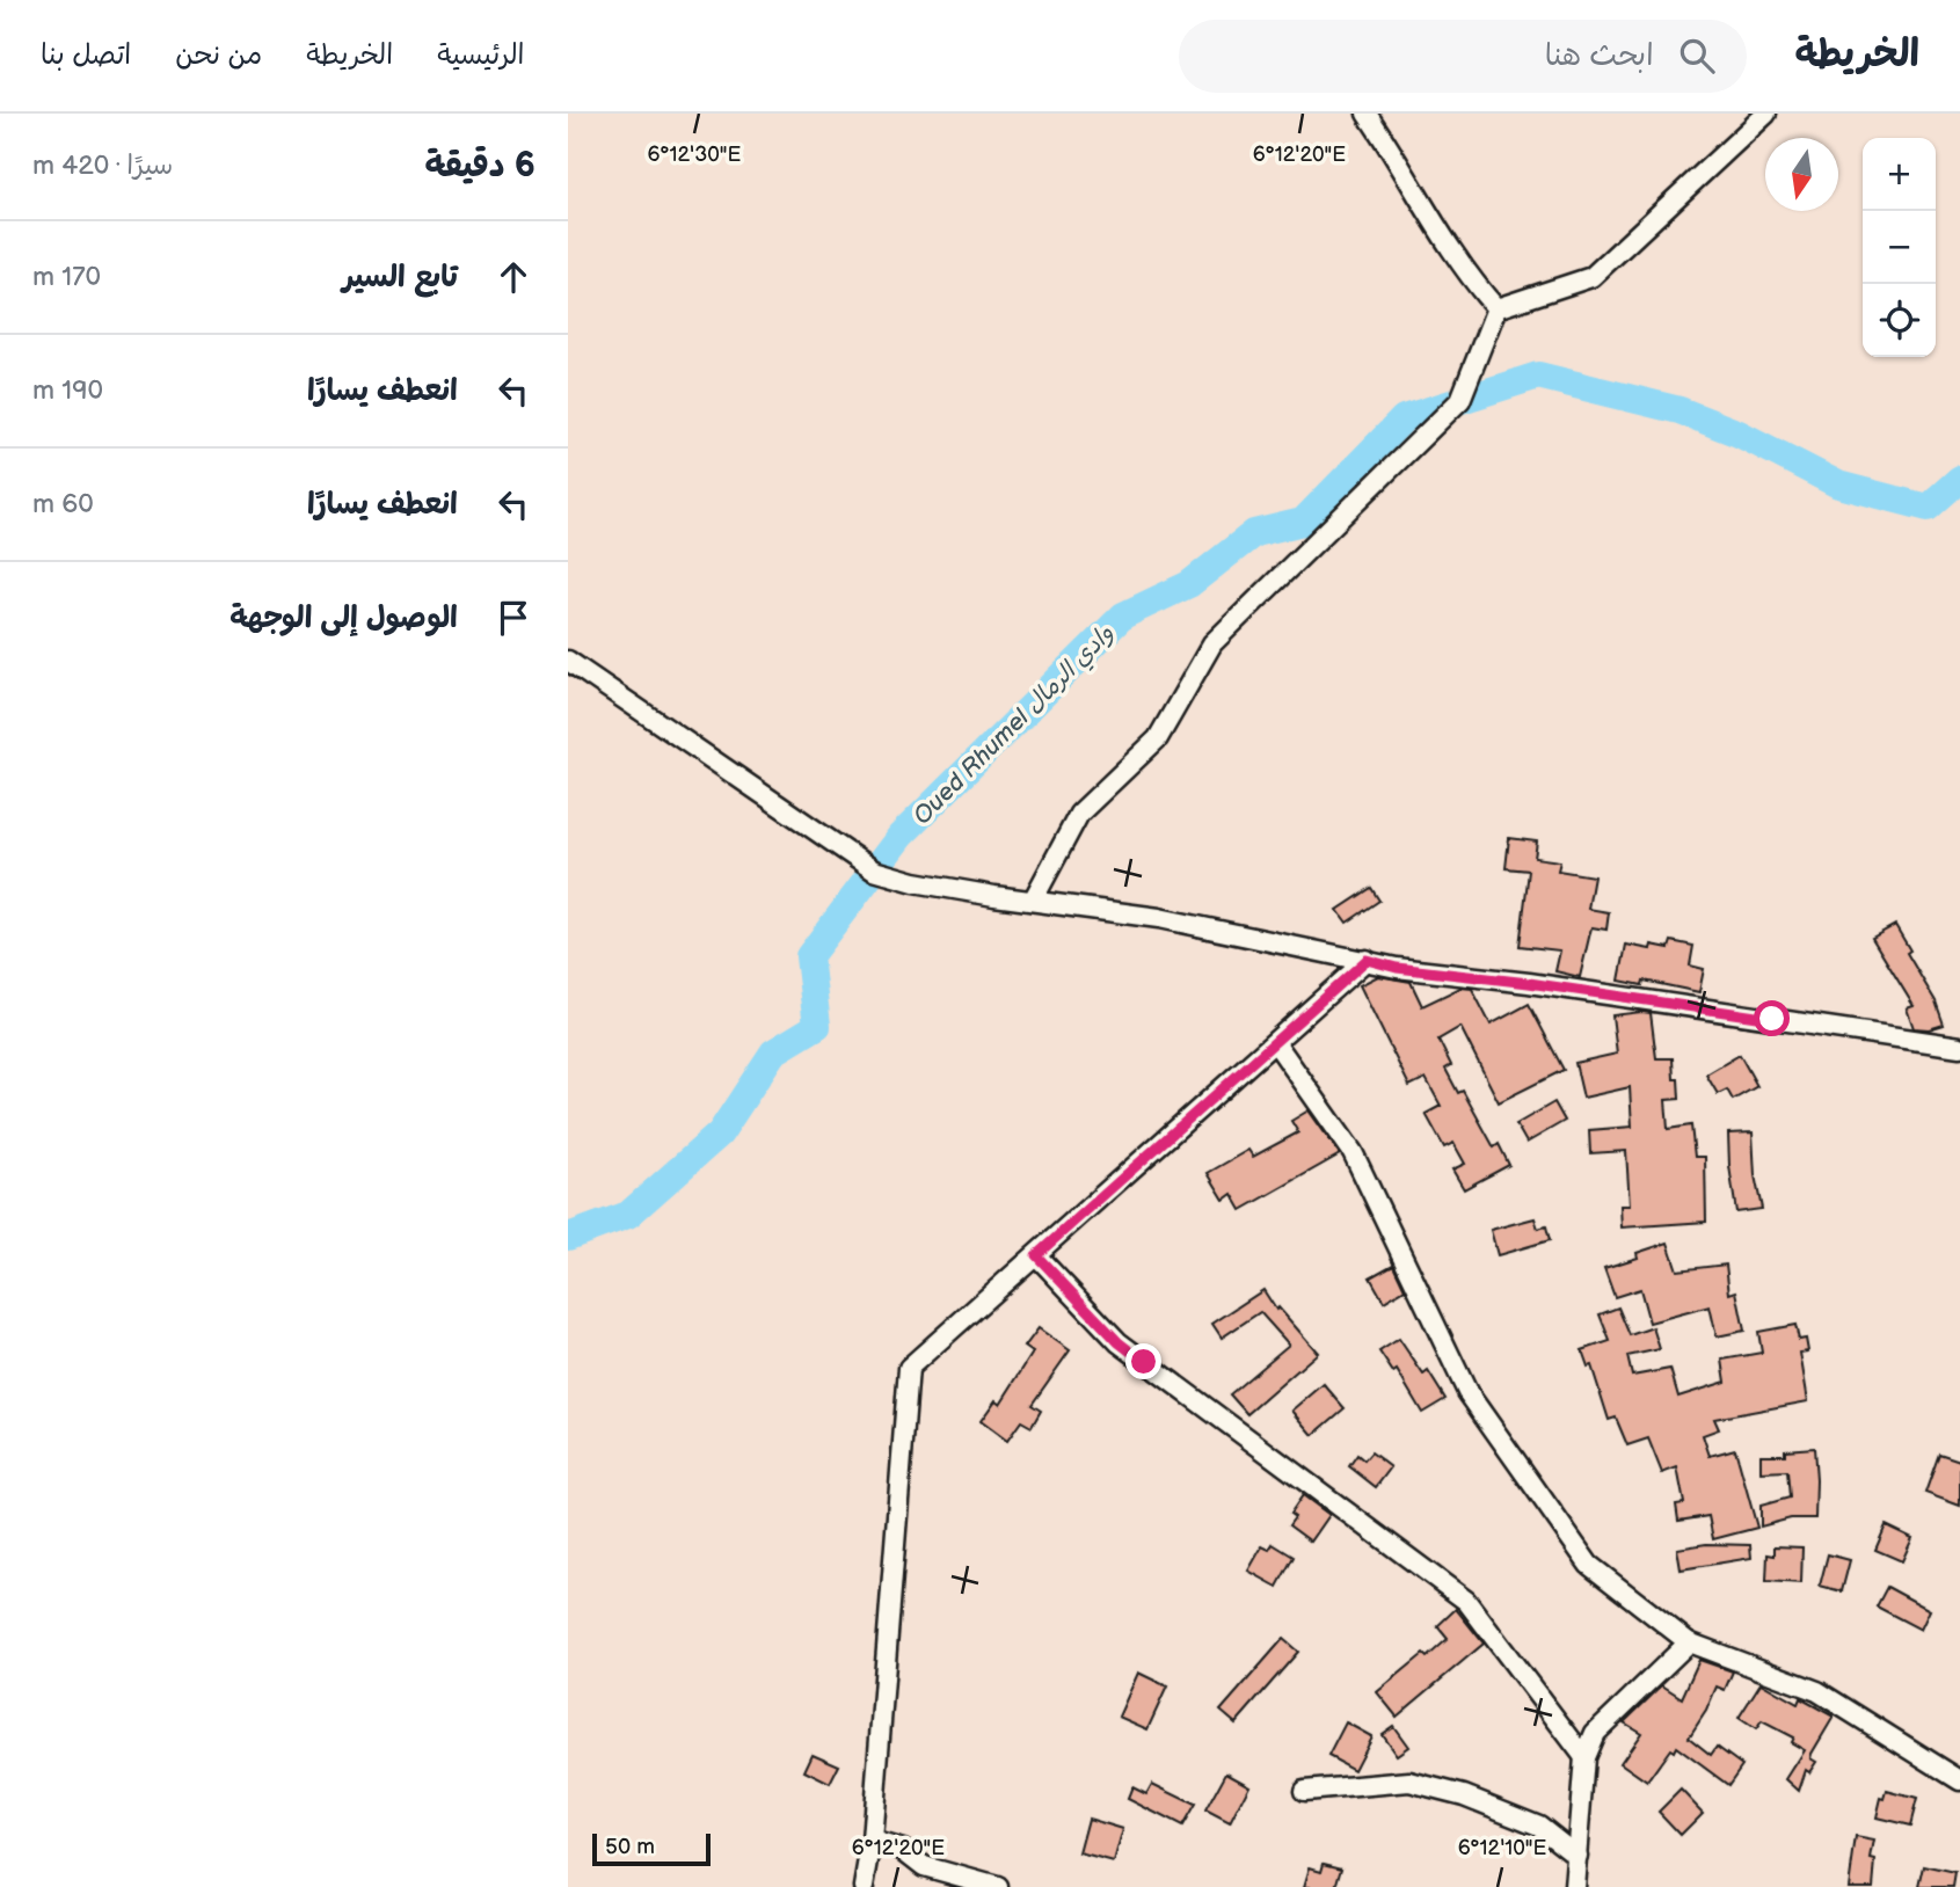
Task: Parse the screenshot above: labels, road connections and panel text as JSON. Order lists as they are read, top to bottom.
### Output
{
  "water": ["Oued Rhumel وادي الرمال"],
  "scale_bar": "50 m",
  "north": "bottom",
  "page": {
    "header": "الخريطة",
    "search": "ابحث هنا",
    "nav": [
      "الرئيسية",
      "الخريطة",
      "من نحن",
      "اتصل بنا"
    ],
    "heading": ["6 دقيقة", "سيرًا · 420 m"],
    "map_buttons": ["+", "−"],
    "list": [
      ["تابع السير", "170 m"],
      ["انعطف يسارًا", "190 m"],
      ["انعطف يسارًا", "60 m"],
      "الوصول إلى الوجهة"
    ],
    "scale": "50 m"
  },
  "coordinates": ["6°12'30\"E", "6°12'20\"E", "6°12'10\"E"]
}
